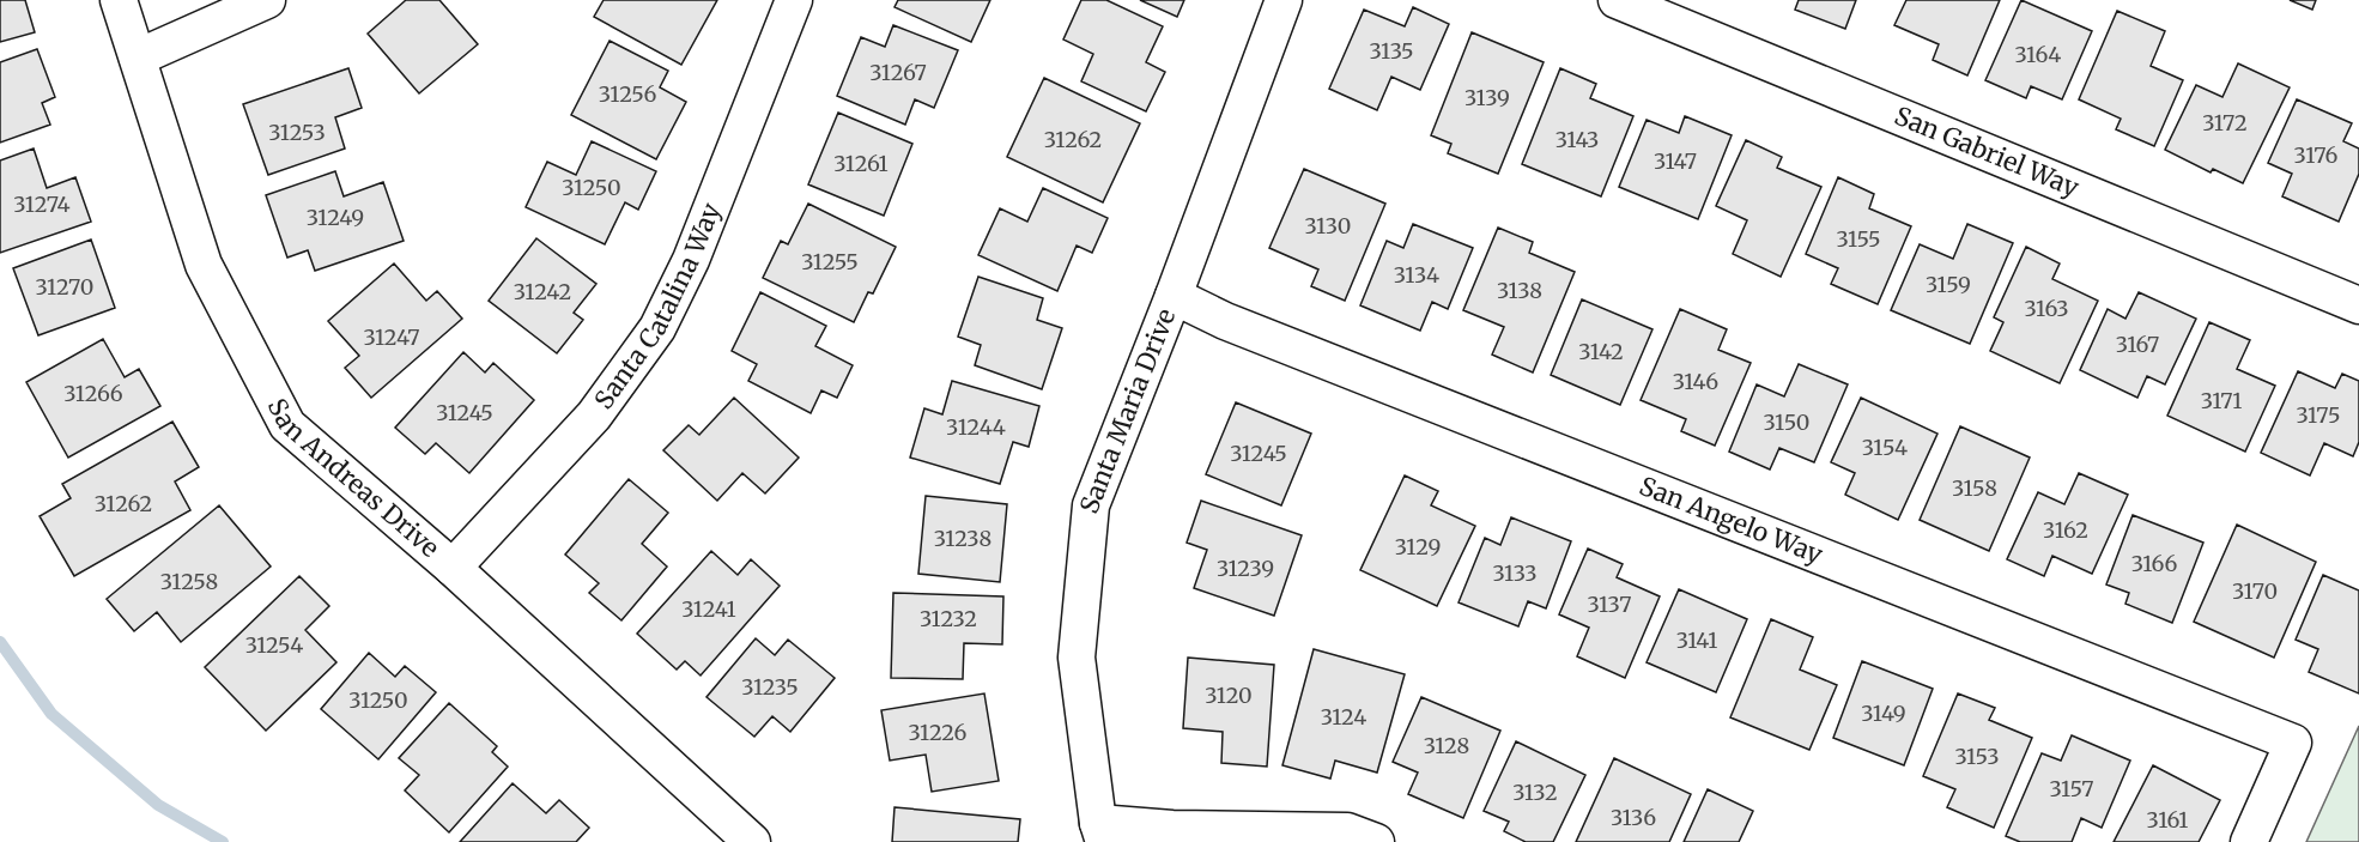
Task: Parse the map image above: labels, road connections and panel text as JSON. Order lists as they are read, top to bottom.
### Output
{
  "streets": {
    "street": [
      "San Gabriel Way",
      "Santa Catalina Way",
      "Santa Maria Drive",
      "San Andreas Drive",
      "San Angelo Way"
    ]
  },
  "crossings": [
    ["Santa Catalina Way", "San Andreas Drive"],
    ["Santa Maria Drive", "San Angelo Way"]
  ],
  "house_numbers": [
    "3135",
    "3164",
    "31267",
    "31256",
    "3139",
    "3172",
    "31253",
    "31262",
    "3143",
    "3176",
    "3147",
    "31261",
    "31250",
    "31274",
    "31249",
    "3130",
    "3155",
    "31255",
    "3134",
    "3159",
    "31270",
    "3138",
    "31242",
    "3163",
    "31247",
    "3167",
    "3142",
    "3146",
    "31266",
    "3171",
    "31245",
    "3175",
    "3150",
    "31244",
    "3154",
    "31245",
    "3158",
    "31262",
    "3162",
    "31238",
    "3129",
    "3166",
    "31239",
    "3133",
    "31258",
    "3170",
    "3137",
    "31241",
    "31232",
    "3141",
    "31254",
    "31235",
    "3120",
    "31250",
    "3149",
    "3124",
    "31226",
    "3128",
    "3153",
    "3157",
    "3132",
    "3136",
    "3161"
  ]
}
